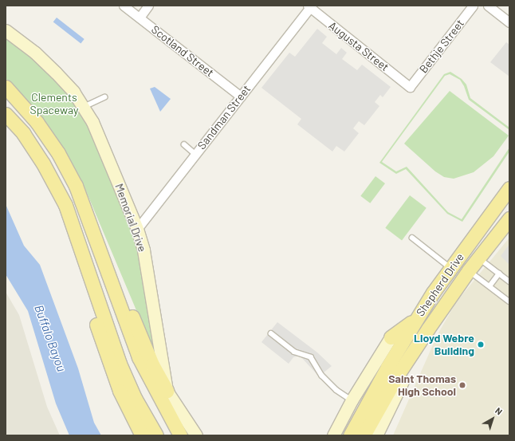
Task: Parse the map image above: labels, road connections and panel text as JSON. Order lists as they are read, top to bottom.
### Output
{
  "streets": {
    "main road": ["Shepherd Drive"],
    "street": [
      "Augusta Street",
      "Bethje Street",
      "Scotland Street",
      "Sandman Street",
      "Memorial Drive"
    ]
  },
  "crossings": [
    ["Augusta Street", "Bethje Street"],
    ["Augusta Street", "Sandman Street"],
    ["Scotland Street", "Sandman Street"],
    ["Sandman Street", "Memorial Drive"]
  ],
  "water": ["Buffalo Bayou"],
  "parks": ["Clements Spaceway"],
  "places": ["Lloyd Webre Building", "Saint Thomas High School"],
  "north": "top right"
}
